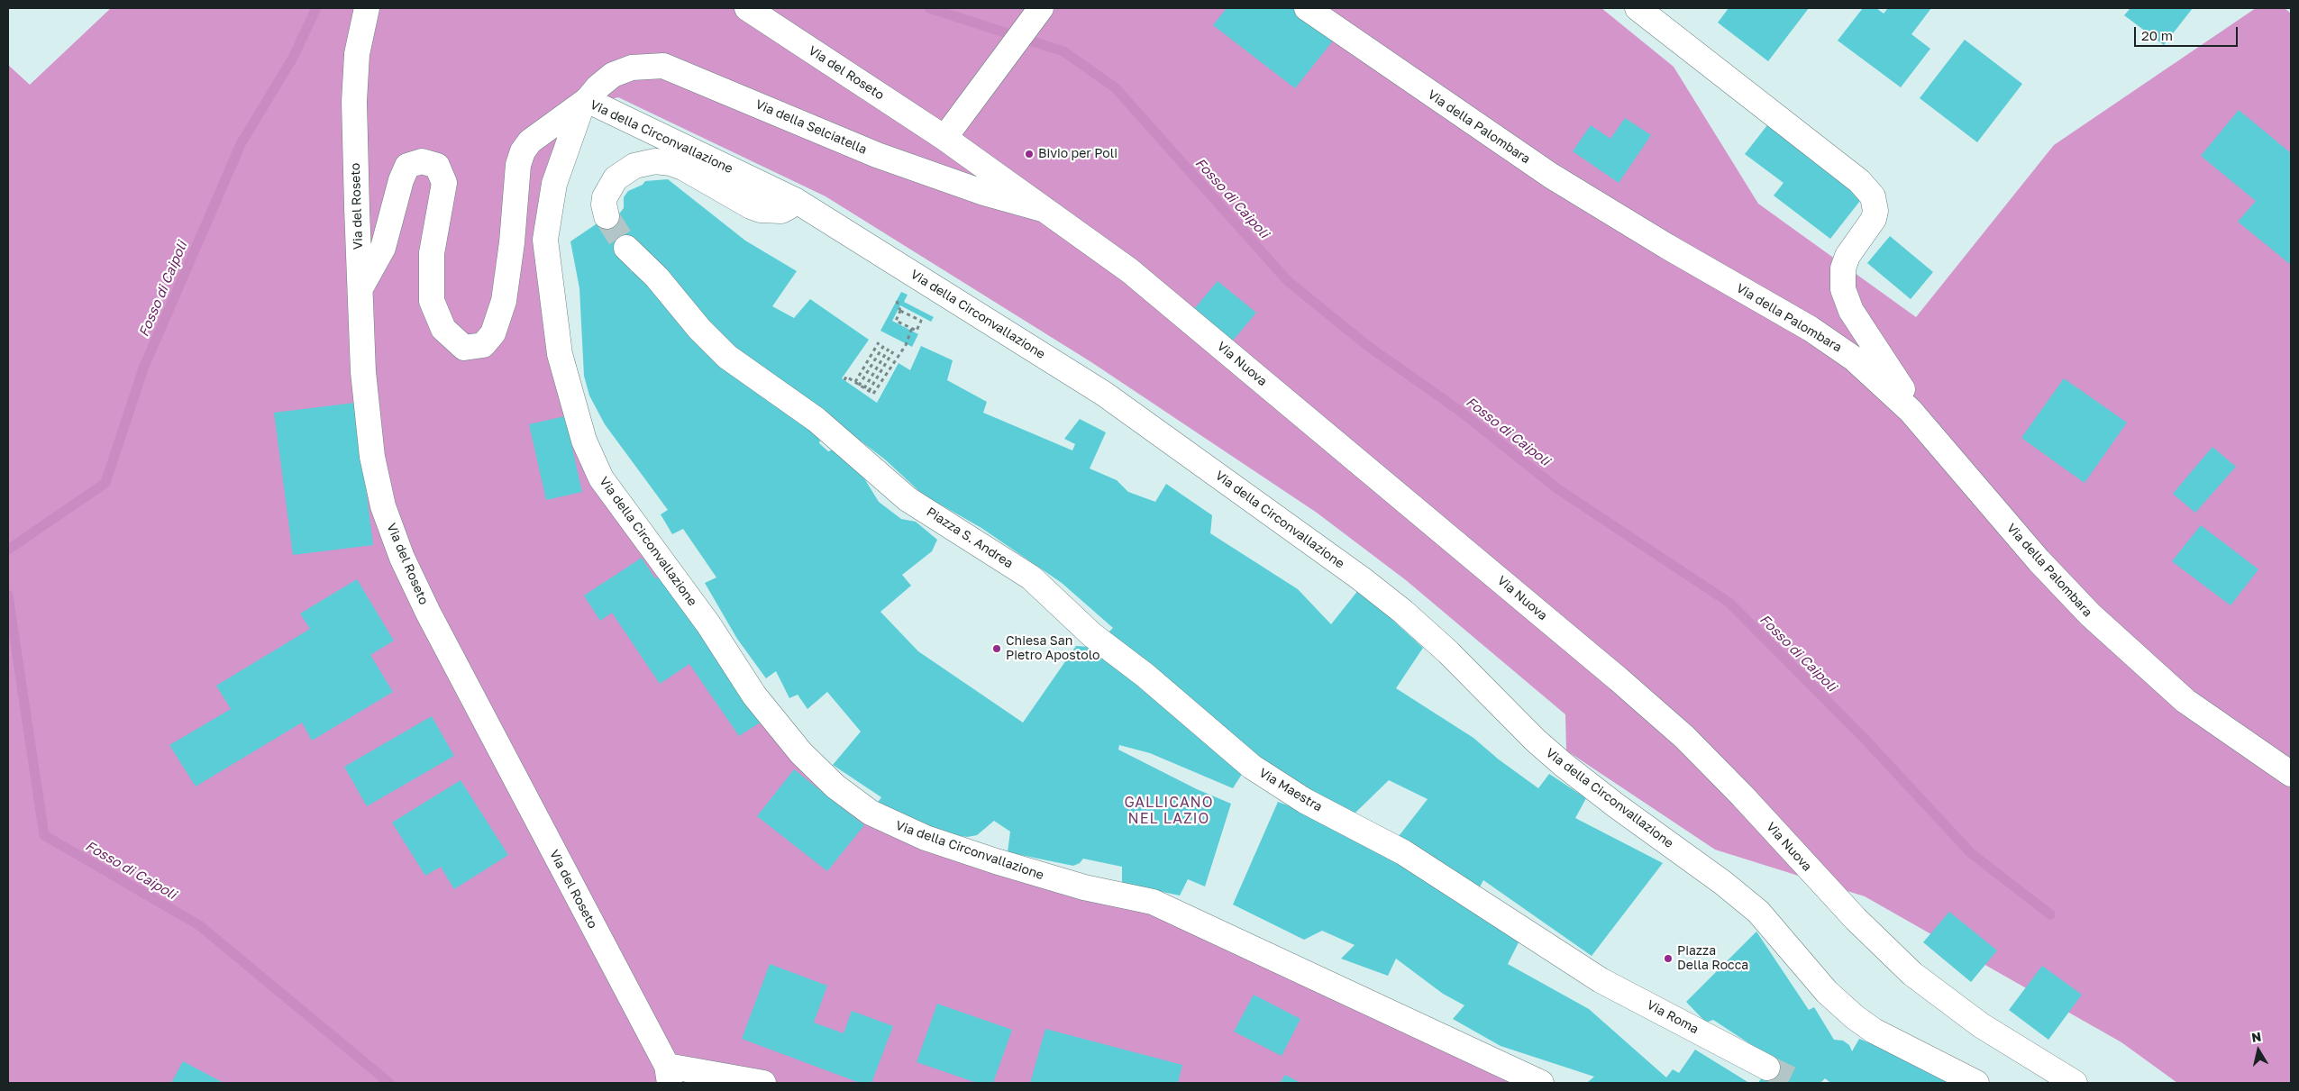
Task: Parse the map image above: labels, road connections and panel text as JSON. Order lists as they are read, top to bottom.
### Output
{
  "streets": {
    "street": [
      "Via del Roseto",
      "Via della Selciatella",
      "Via della Palombara",
      "Via della Circonvallazione",
      "Via Nuova",
      "Piazza S. Andrea",
      "Via Maestra",
      "Via Roma"
    ]
  },
  "crossings": [
    ["Via del Roseto", "Via Nuova"],
    ["Via della Selciatella", "Via della Circonvallazione"],
    ["Via della Selciatella", "Via Nuova"],
    ["Piazza S. Andrea", "Via Maestra"],
    ["Via Maestra", "Via Roma"]
  ],
  "districts": ["GALLICANO NEL LAZIO"],
  "water": ["Fosso di Caipoli"],
  "places": ["Bivio per Poli", "Chiesa San Pietro Apostolo", "Piazza Della Rocca"],
  "scale_bar": "20 m",
  "north": "top"
}
